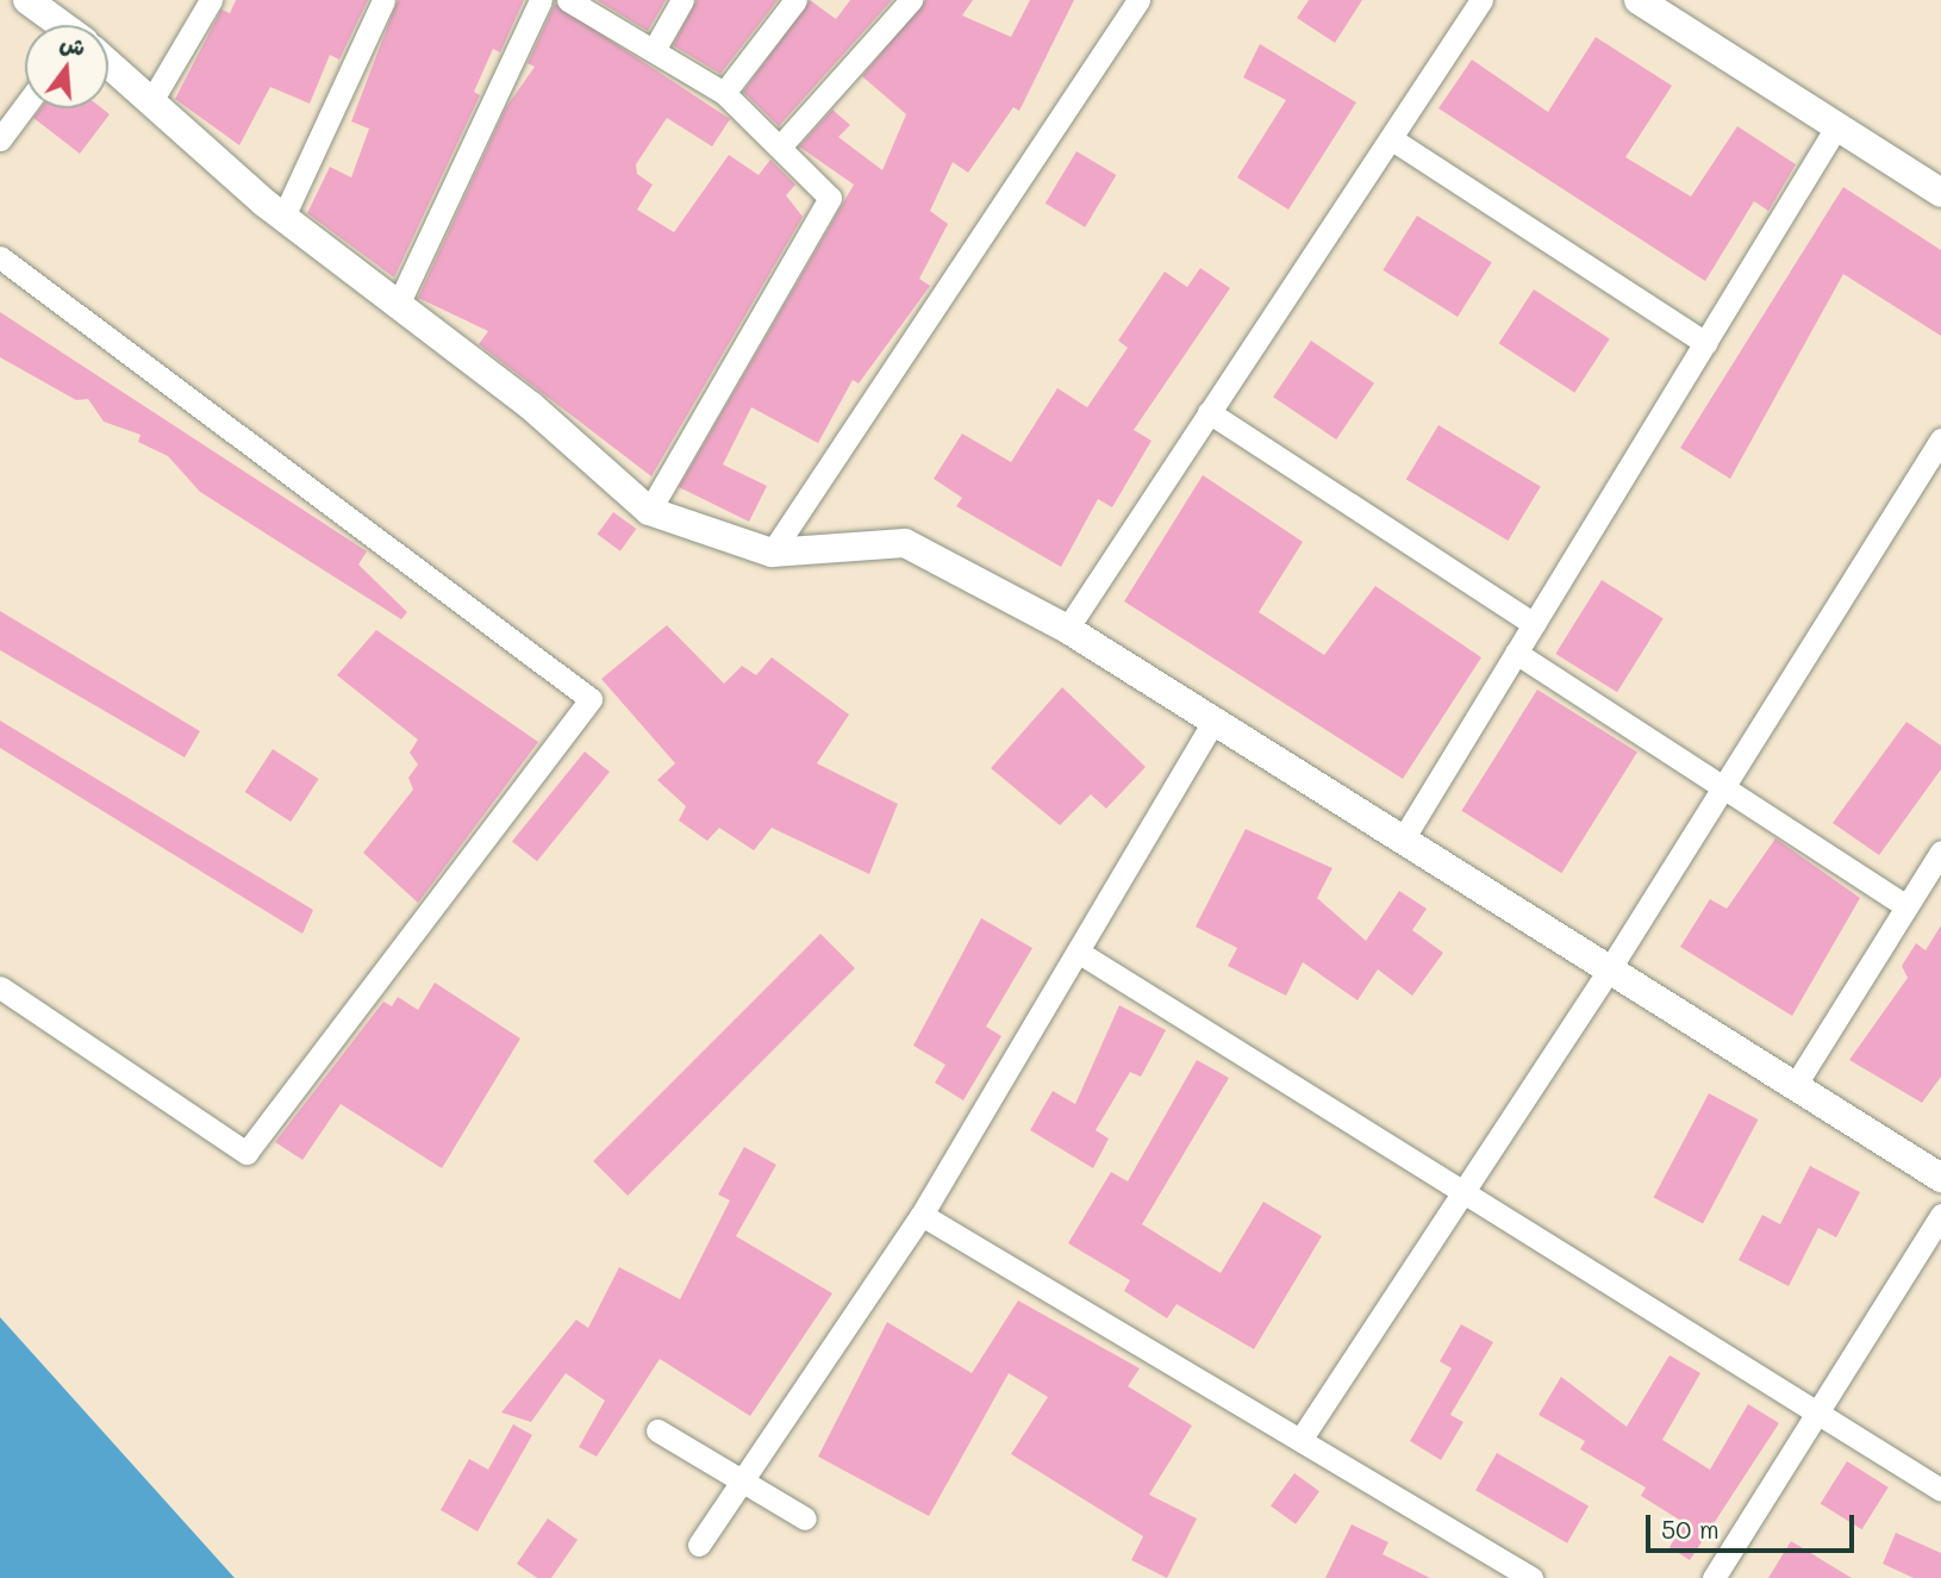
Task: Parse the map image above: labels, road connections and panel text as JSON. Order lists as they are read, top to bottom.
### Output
{
  "scale_bar": "50 m",
  "north": "top"
}
